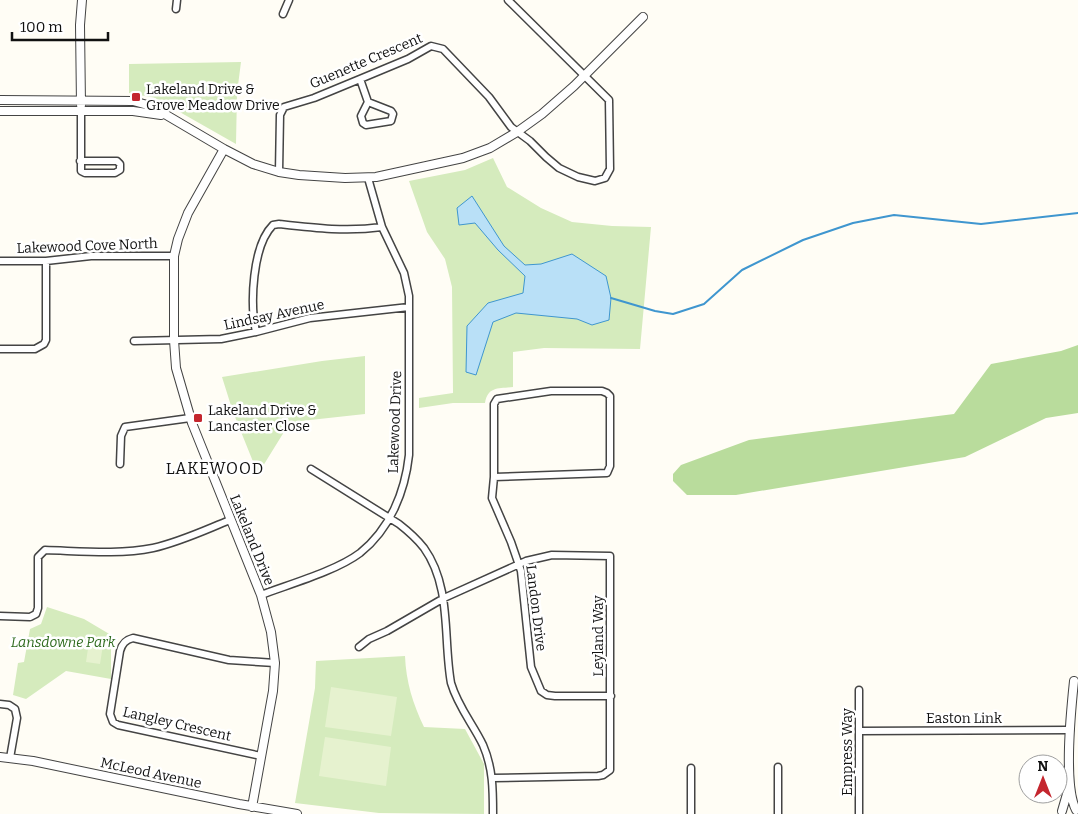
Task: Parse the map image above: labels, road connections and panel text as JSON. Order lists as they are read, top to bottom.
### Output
{
  "streets": {
    "street": [
      "Guenette Crescent",
      "Lakewood Cove North",
      "Lindsay Avenue",
      "Lakewood Drive",
      "Lakeland Drive",
      "Landon Drive",
      "Leyland Way",
      "Easton Link",
      "Langley Crescent",
      "Empress Way",
      "McLeod Avenue"
    ]
  },
  "crossings": [
    ["Lakewood Cove North", "Lakeland Drive"],
    ["Lindsay Avenue", "Lakewood Drive"],
    ["Lindsay Avenue", "Lakeland Drive"],
    ["Lakewood Drive", "Lakeland Drive"],
    ["Lakeland Drive", "Langley Crescent"],
    ["Lakeland Drive", "McLeod Avenue"],
    ["Landon Drive", "Leyland Way"],
    ["Easton Link", "Empress Way"]
  ],
  "districts": ["LAKEWOOD"],
  "parks": ["Lansdowne Park"],
  "places": {
    "transit": ["Lakeland Drive & Grove Meadow Drive", "Lakeland Drive & Lancaster Close"]
  },
  "scale_bar": "100 m",
  "north": "top"
}
